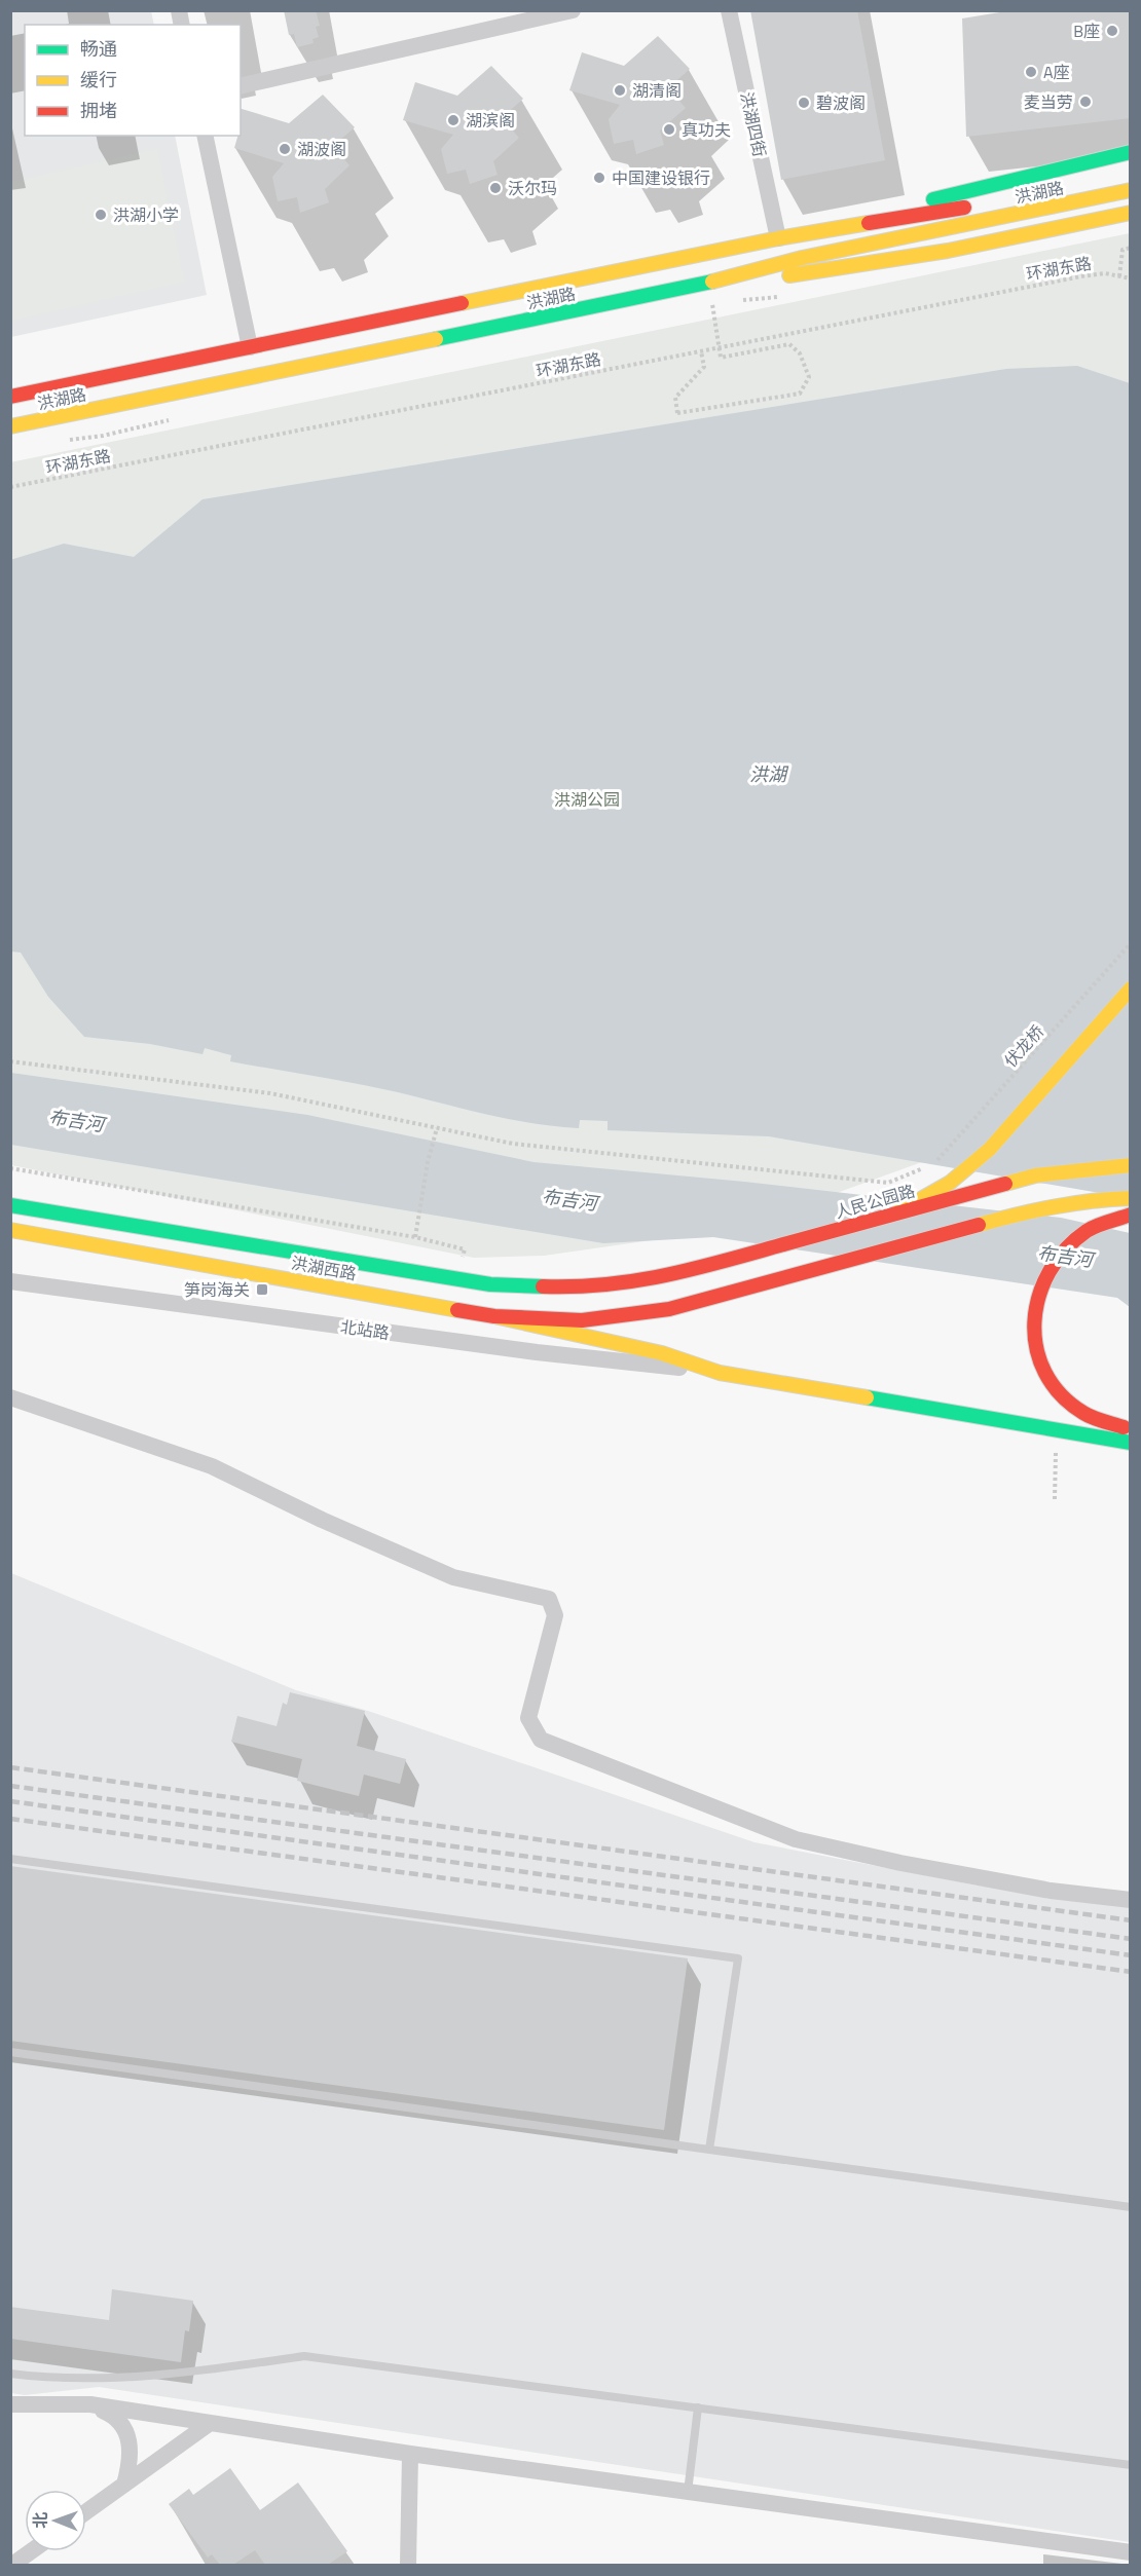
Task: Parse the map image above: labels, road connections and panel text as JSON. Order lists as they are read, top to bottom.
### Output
{
  "streets": {
    "main road": ["洪湖路", "人民公园路", "洪湖西路"],
    "street": ["洪湖四街", "北站路"],
    "path": ["环湖东路", "伏龙桥"]
  },
  "crossings": [
    ["洪湖四街", "洪湖路"],
    ["人民公园路", "洪湖西路"]
  ],
  "water": ["洪湖", "布吉河"],
  "parks": ["洪湖公园"],
  "places": {
    "other": [
      "B座",
      "A座",
      "湖清阁",
      "麦当劳",
      "碧波阁",
      "湖滨阁",
      "真功夫",
      "湖波阁",
      "中国建设银行",
      "沃尔玛",
      "洪湖小学"
    ],
    "transit": ["笋岗海关"]
  },
  "legend": ["畅通", "缓行", "拥堵"],
  "north": "left"
}
